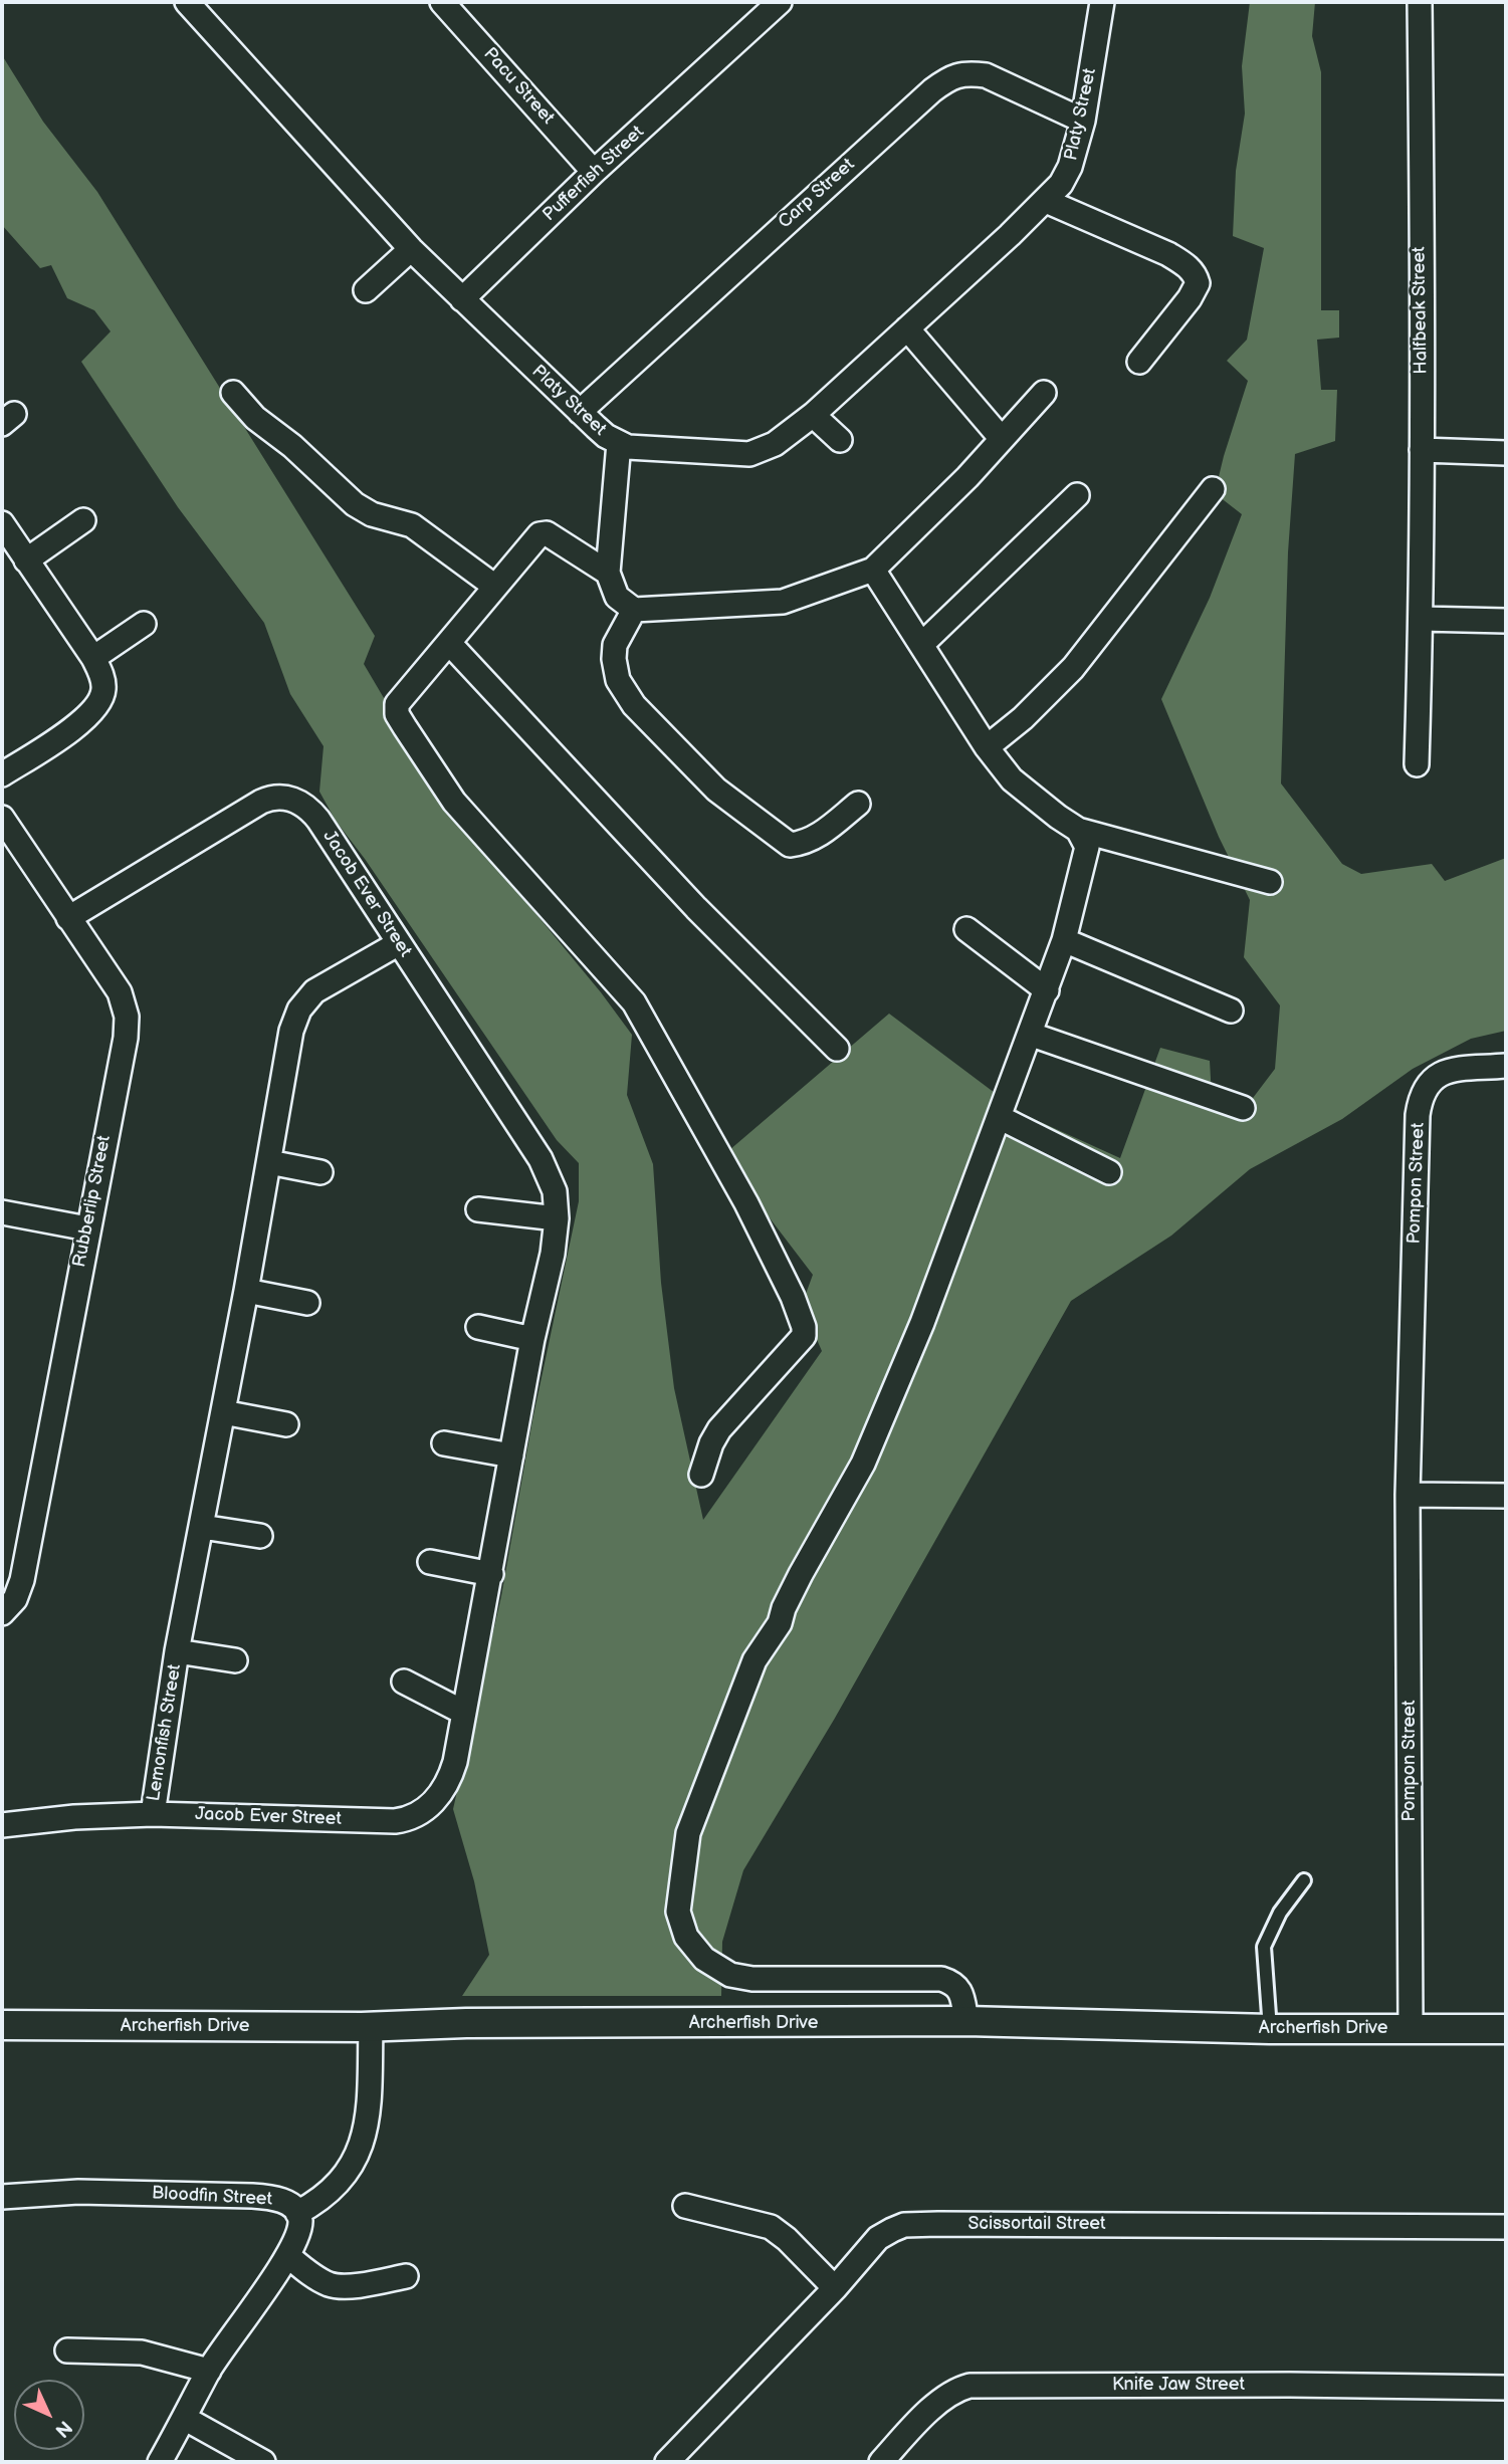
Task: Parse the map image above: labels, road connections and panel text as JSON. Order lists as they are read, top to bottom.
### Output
{
  "streets": {
    "street": [
      "Pacu Street",
      "Platy Street",
      "Pufferfish Street",
      "Carp Street",
      "Halfbeak Street",
      "Jacob Ever Street",
      "Pompon Street",
      "Rubberlip Street",
      "Lemonfish Street",
      "Archerfish Drive",
      "Bloodfin Street",
      "Scissortail Street",
      "Knife Jaw Street"
    ]
  },
  "crossings": [
    ["Pacu Street", "Pufferfish Street"],
    ["Platy Street", "Pufferfish Street"],
    ["Platy Street", "Carp Street"],
    ["Jacob Ever Street", "Rubberlip Street"],
    ["Jacob Ever Street", "Lemonfish Street"],
    ["Pompon Street", "Archerfish Drive"]
  ],
  "north": "bottom right"
}
